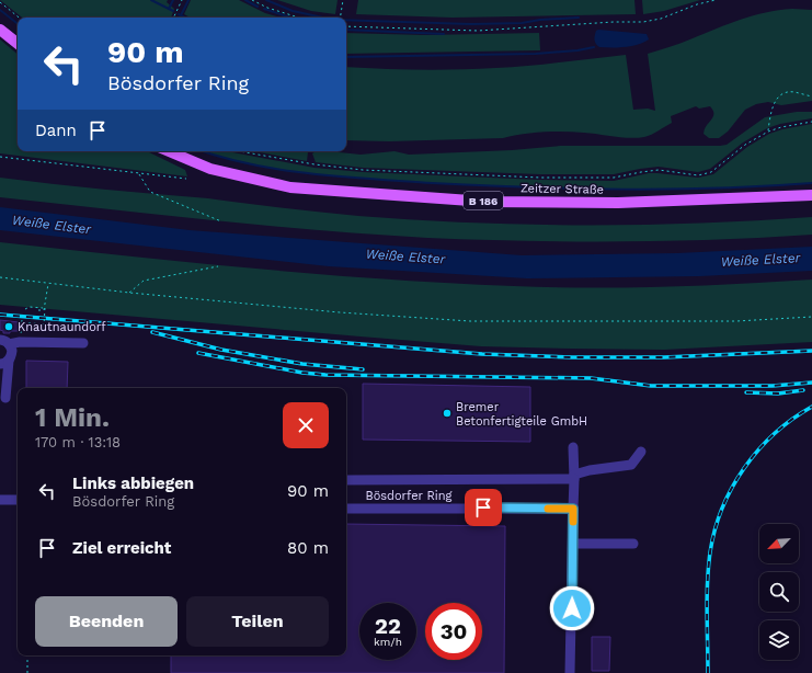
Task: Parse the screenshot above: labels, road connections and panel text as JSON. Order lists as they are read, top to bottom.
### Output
{
  "streets": {
    "main road": ["Zeitzer Straße", "B 186"],
    "street": ["Bösdorfer Ring"]
  },
  "water": ["Weiße Elster"],
  "places": ["Knautnaundorf", "Bremer Betonfertigteile GmbH"],
  "north": "bottom left",
  "page": {
    "turn": ["90 m", "Bösdorfer Ring"],
    "then": "Dann",
    "heading": ["1 Min.", "170 m · 13:18"],
    "list": [
      {
        "name": "Links abbiegen",
        "note": "Bösdorfer Ring",
        "value": "90 m"
      },
      {
        "name": "Ziel erreicht",
        "value": "80 m"
      }
    ],
    "buttons": ["Beenden", "Teilen"],
    "speed": "22 km/h",
    "limit": "30"
  }
}
